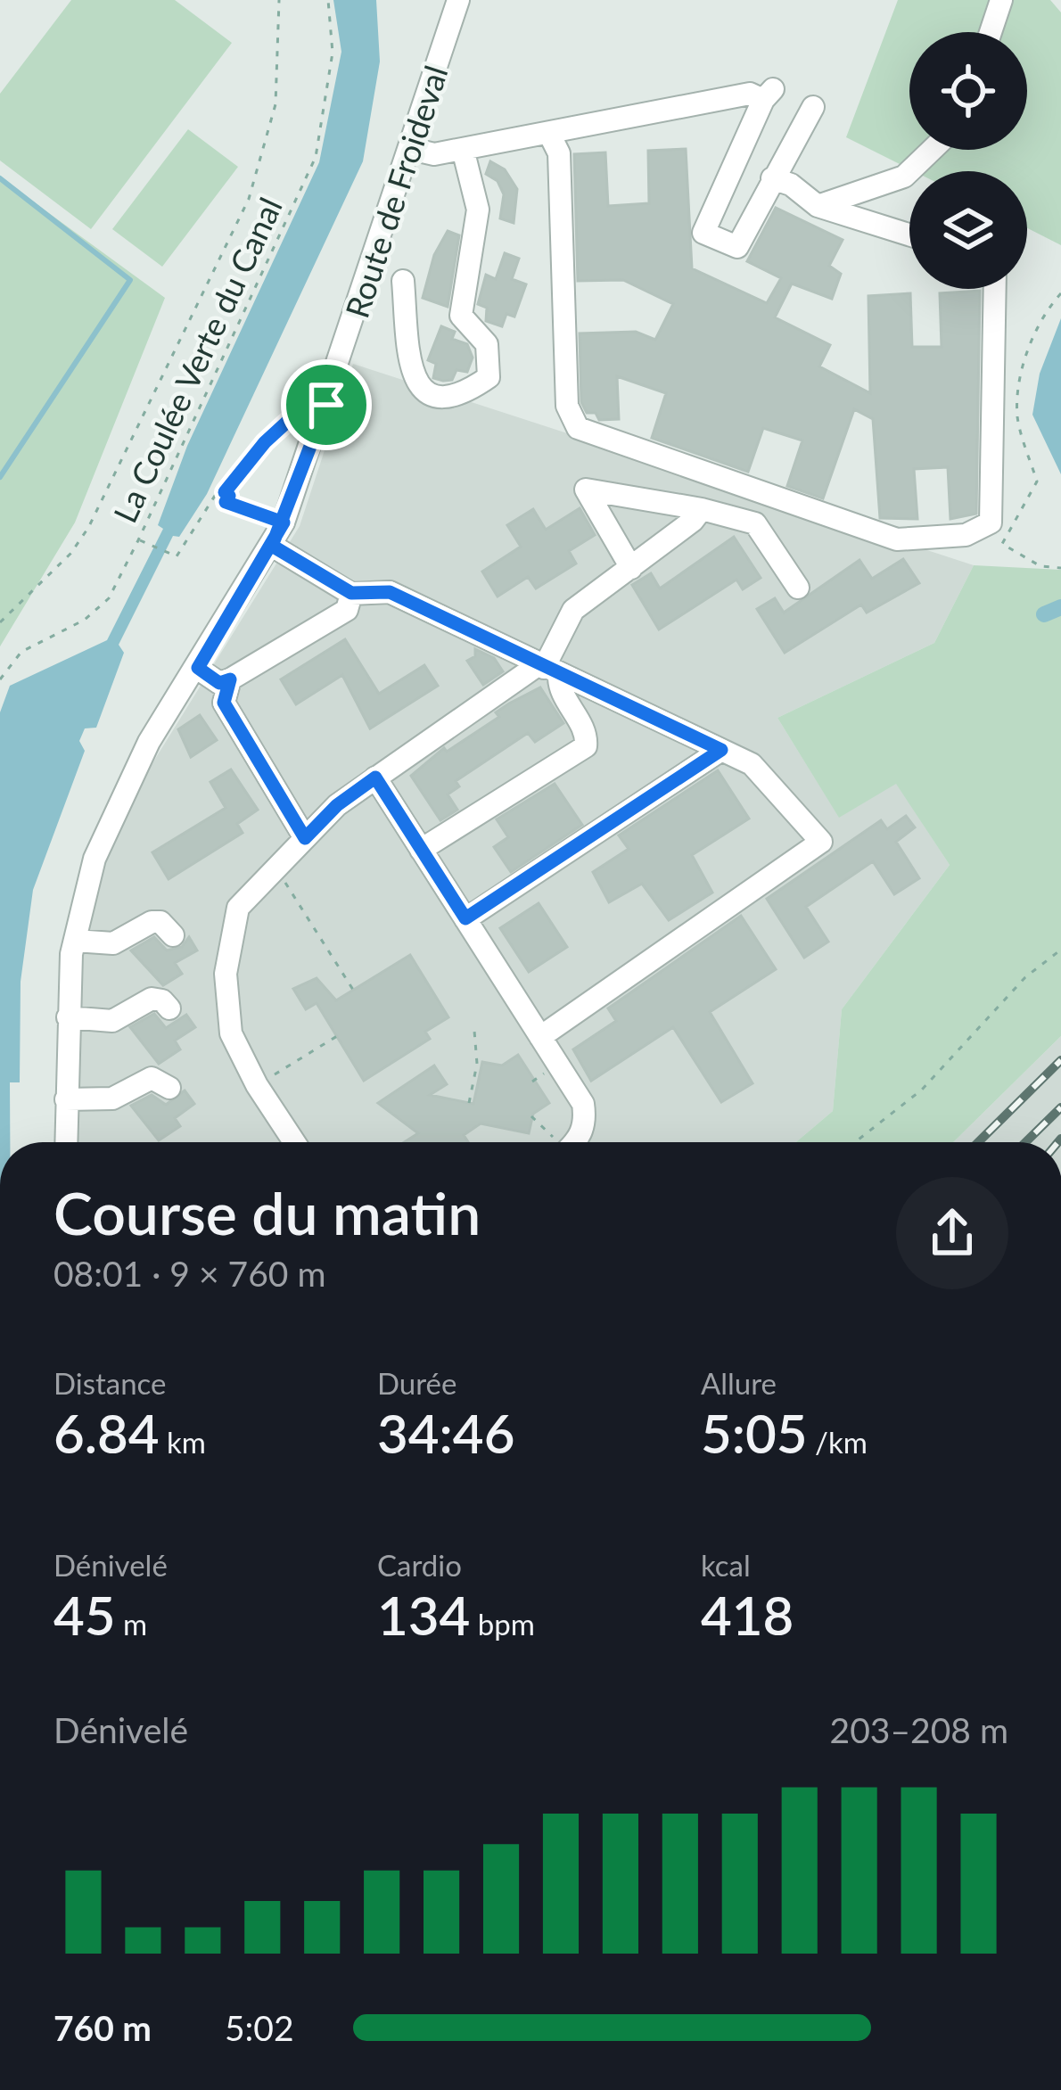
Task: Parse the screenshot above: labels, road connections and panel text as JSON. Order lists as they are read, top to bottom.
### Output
{
  "streets": {
    "street": ["Route de Froideval"],
    "path": ["La Coulée Verte du Canal"]
  },
  "page": {
    "heading": ["Course du matin", "08:01 · 9 × 760 m"],
    "stats": [
      ["Distance", "6.84 km"],
      ["Durée", "34:46"],
      ["Allure", "5:05 /km"],
      ["Dénivelé", "45 m"],
      ["Cardio", "134 bpm"],
      ["kcal", "418"]
    ],
    "chart": ["Dénivelé", "203–208 m"],
    "list": [
      {
        "name": "760 m",
        "note": "5:02"
      }
    ]
  }
}
